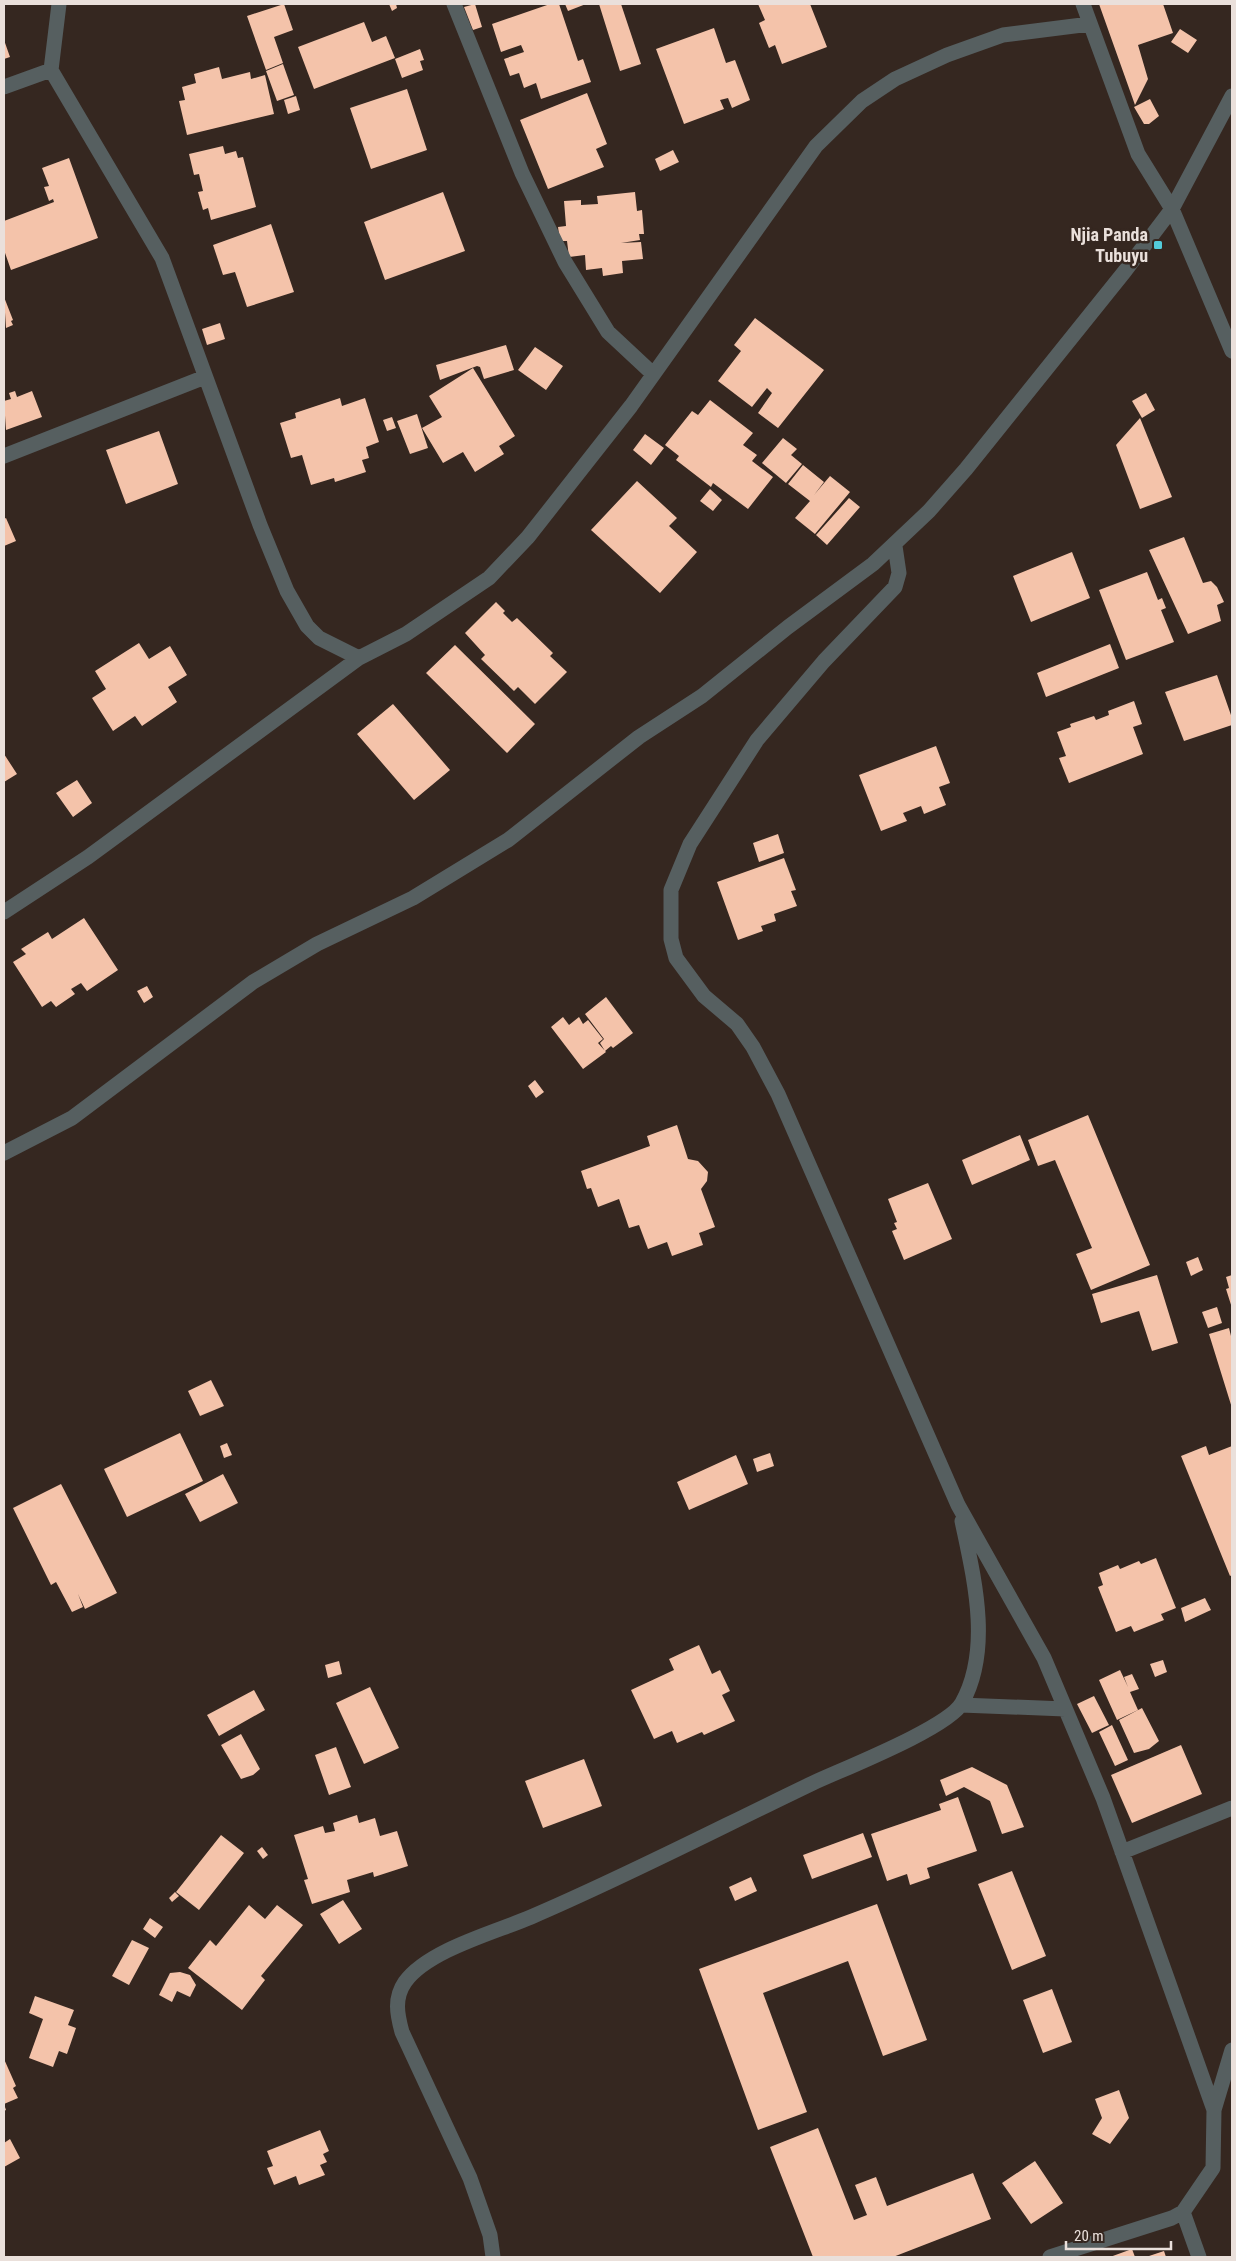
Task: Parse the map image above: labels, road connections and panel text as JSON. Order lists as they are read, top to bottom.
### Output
{
  "places": {
    "transit": ["Njia Panda Tubuyu"]
  },
  "scale_bar": "20 m"
}
